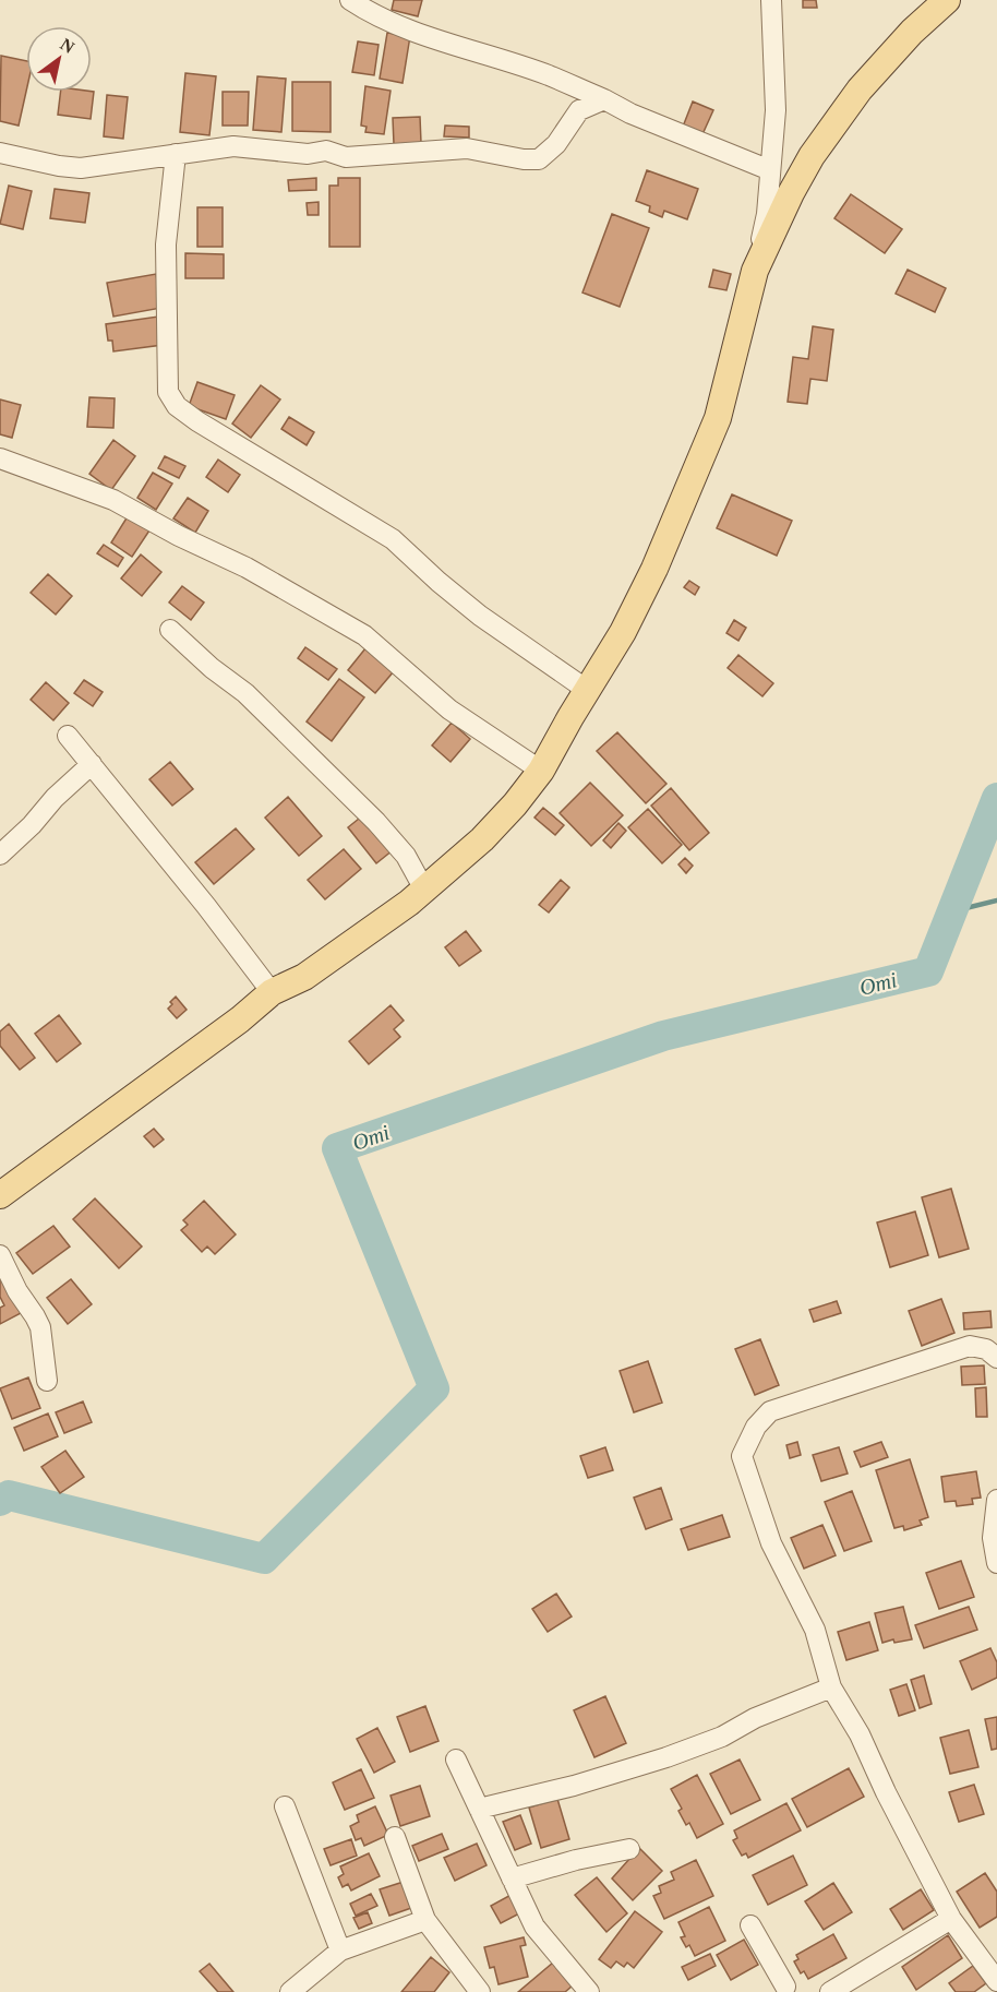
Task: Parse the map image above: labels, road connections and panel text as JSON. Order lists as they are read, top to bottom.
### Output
{
  "water": ["Omi"],
  "north": "top right"
}
